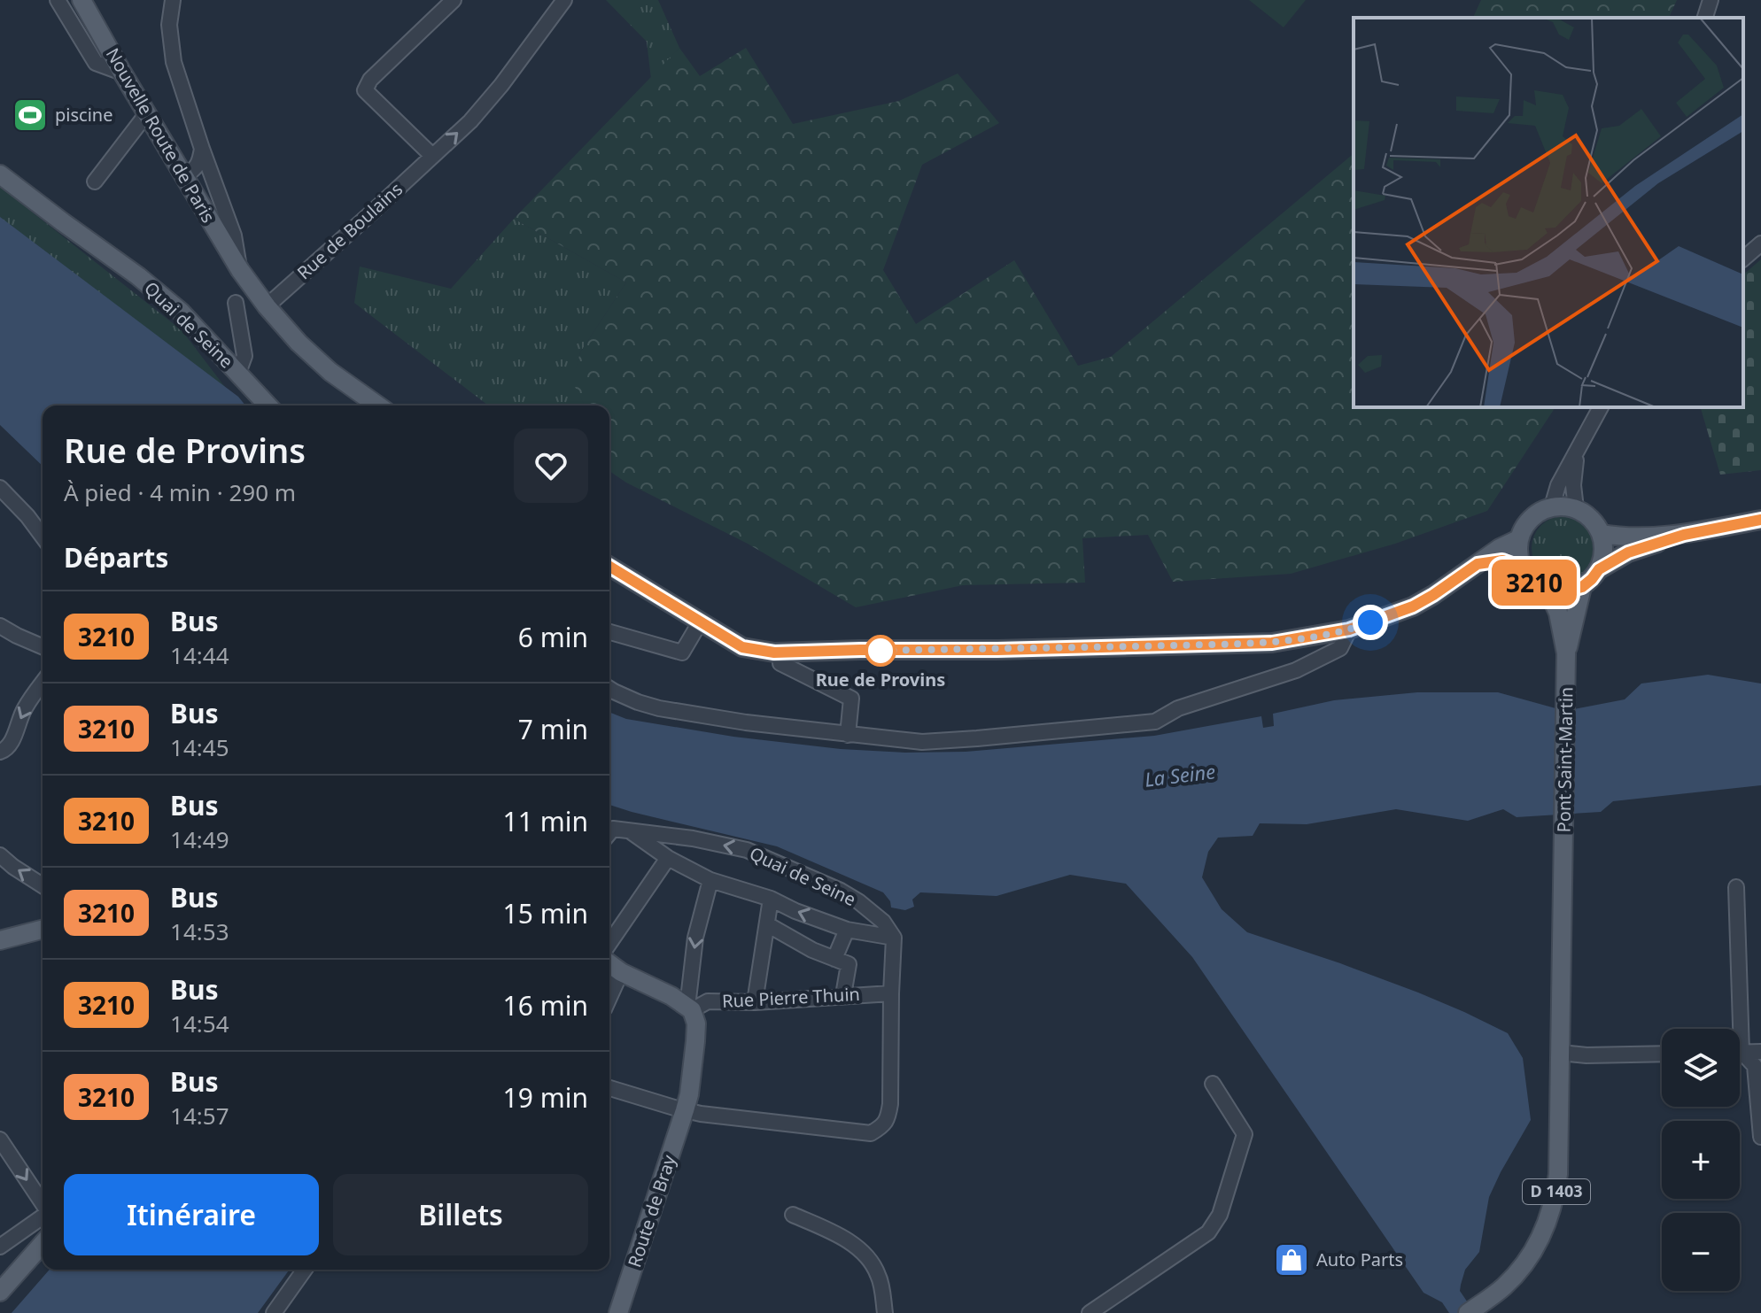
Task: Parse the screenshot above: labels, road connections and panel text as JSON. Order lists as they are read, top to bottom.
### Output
{
  "streets": {
    "main road": [
      "Nouvelle Route de Paris",
      "Quai de Seine",
      "Pont Saint-Martin",
      "D 1403",
      "Route de Bray"
    ],
    "street": ["Rue de Boulains", "Rue Pierre Thuin"]
  },
  "crossings": [
    ["Nouvelle Route de Paris", "Rue de Boulains"],
    ["Pont Saint-Martin", "D 1403"],
    ["Rue Pierre Thuin", "Route de Bray"]
  ],
  "one_way": ["Rue de Boulains", "Quai de Seine"],
  "water": ["La Seine"],
  "places": {
    "sports": ["piscine"],
    "other": ["Rue de Provins"],
    "shop": ["Auto Parts"]
  },
  "lines": ["bus line 3210"],
  "page": {
    "on_map": "3210",
    "heading": [
      ["Rue de Provins", "À pied · 4 min · 290 m"],
      "Départs"
    ],
    "list": [
      {
        "mark": "3210",
        "name": "Bus",
        "note": "14:44",
        "value": "6 min"
      },
      {
        "mark": "3210",
        "name": "Bus",
        "note": "14:45",
        "value": "7 min"
      },
      {
        "mark": "3210",
        "name": "Bus",
        "note": "14:49",
        "value": "11 min"
      },
      {
        "mark": "3210",
        "name": "Bus",
        "note": "14:53",
        "value": "15 min"
      },
      {
        "mark": "3210",
        "name": "Bus",
        "note": "14:54",
        "value": "16 min"
      },
      {
        "mark": "3210",
        "name": "Bus",
        "note": "14:57",
        "value": "19 min"
      }
    ],
    "map_buttons": ["+", "−"],
    "buttons": ["Itinéraire", "Billets"]
  }
}
